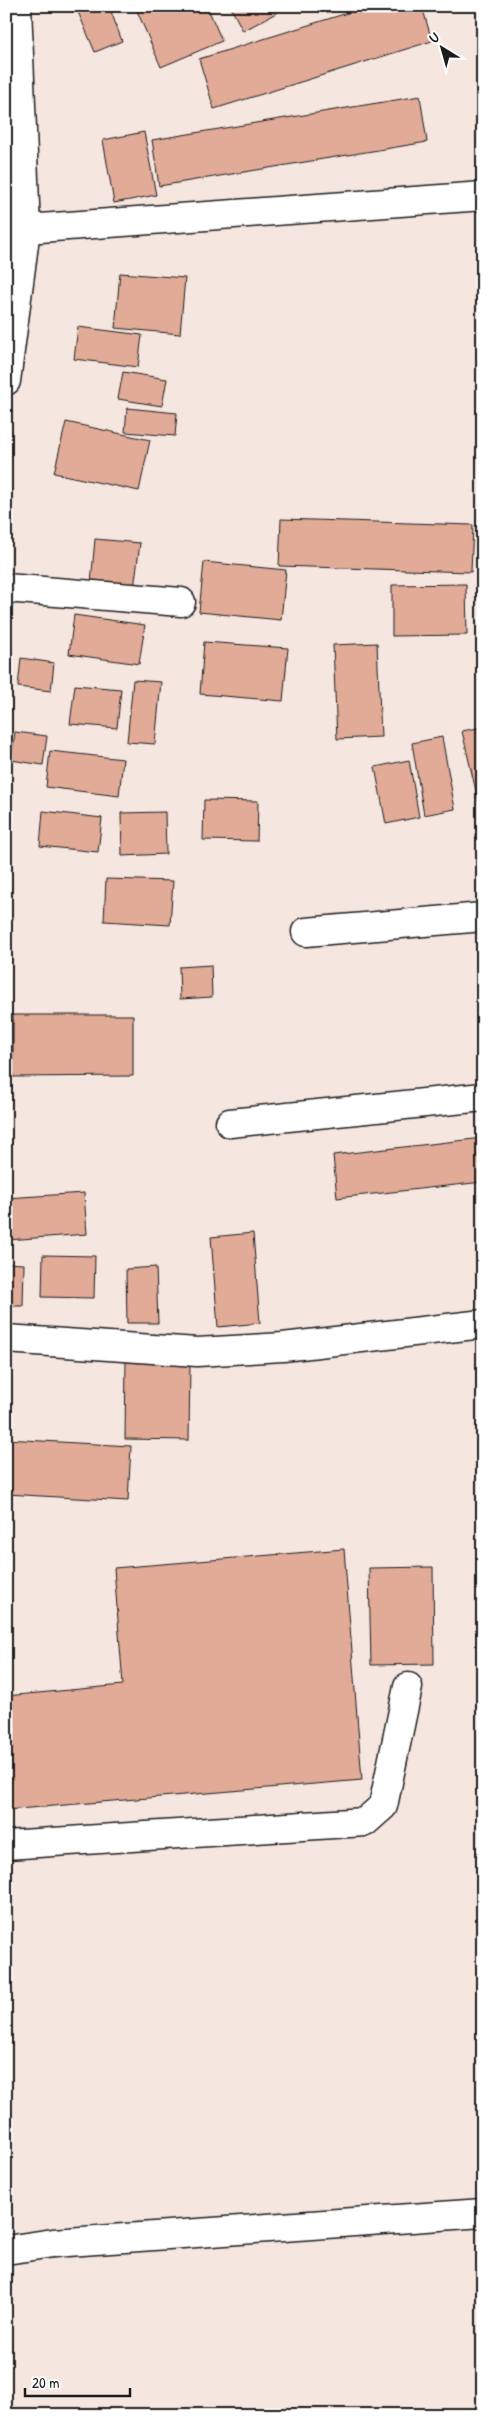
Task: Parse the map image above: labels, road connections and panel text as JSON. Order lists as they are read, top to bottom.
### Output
{
  "scale_bar": "20 m",
  "north": "top left"
}
